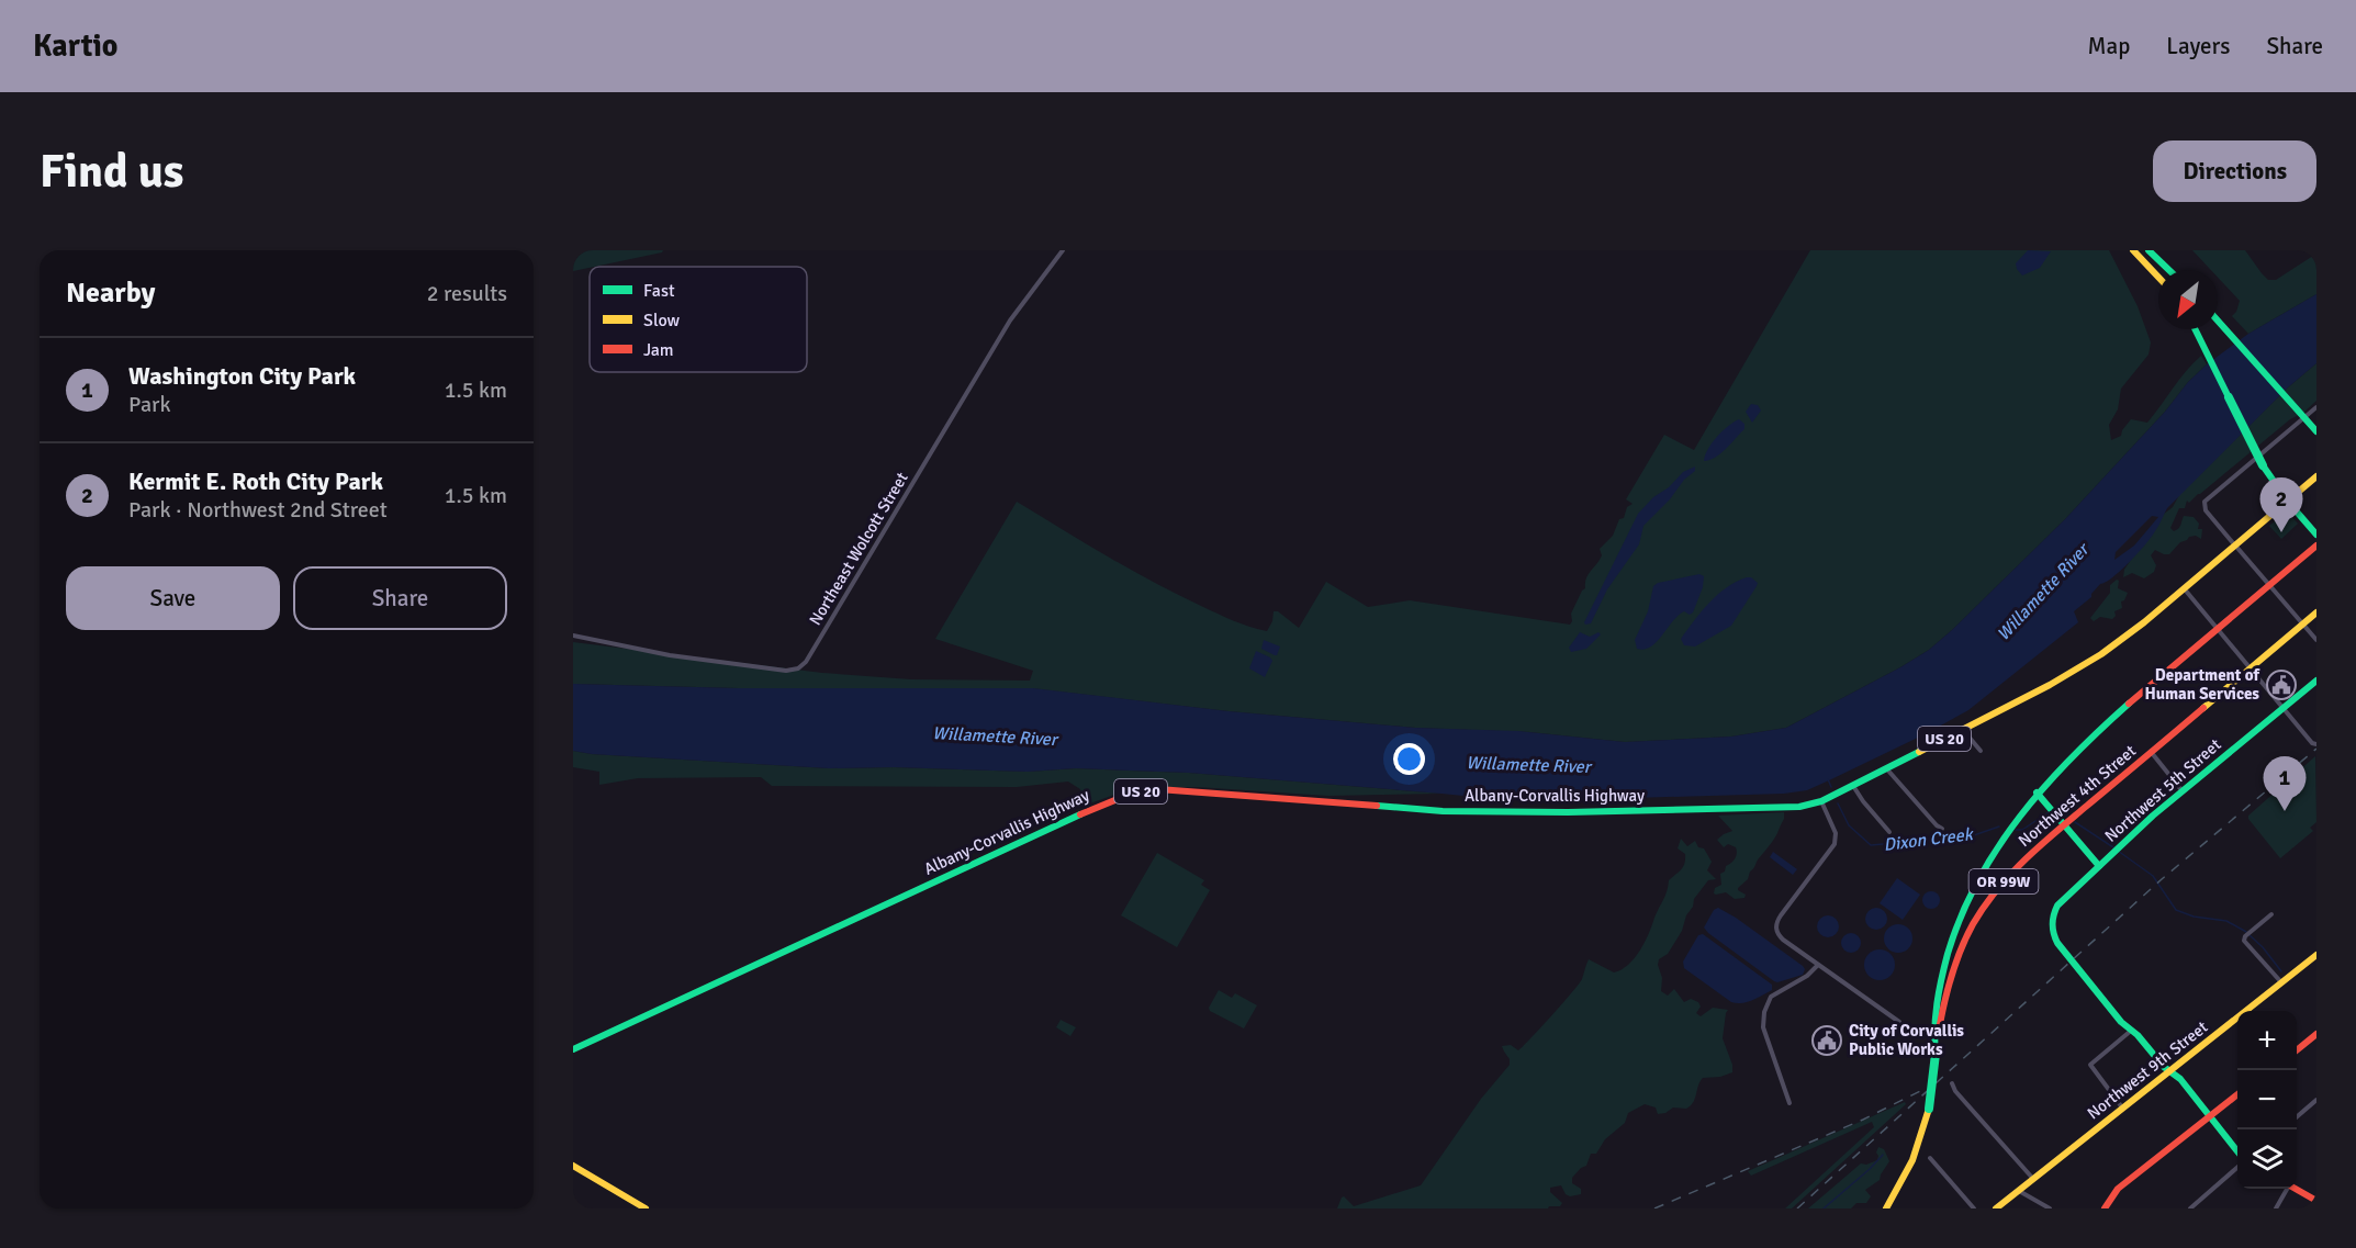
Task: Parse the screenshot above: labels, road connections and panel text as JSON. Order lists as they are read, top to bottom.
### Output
{
  "streets": {
    "main road": [
      "US 20",
      "Northwest 5th Street",
      "Albany-Corvallis Highway",
      "Northwest 4th Street",
      "OR 99W",
      "Northwest 9th Street"
    ],
    "street": ["Northeast Wolcott Street"]
  },
  "crossings": [
    ["US 20", "Albany-Corvallis Highway"],
    ["Northwest 4th Street", "OR 99W"]
  ],
  "water": ["Willamette River", "Dixon Creek"],
  "places": {
    "public building": ["Department of Human Services", "City of Corvallis Public Works"]
  },
  "legend": ["Fast", "Slow", "Jam"],
  "north": "bottom left",
  "page": {
    "header": "Kartio",
    "nav": ["Map", "Layers", "Share"],
    "buttons": [
      "Directions",
      ["Save", "Share"]
    ],
    "title": "Find us",
    "heading": ["Nearby", "2 results"],
    "list": [
      {
        "mark": "1",
        "name": "Washington City Park",
        "note": "Park",
        "value": "1.5 km"
      },
      {
        "mark": "2",
        "name": "Kermit E. Roth City Park",
        "note": "Park · Northwest 2nd Street",
        "value": "1.5 km"
      }
    ],
    "pins": ["2", "1"],
    "map_buttons": ["+", "−"]
  }
}
